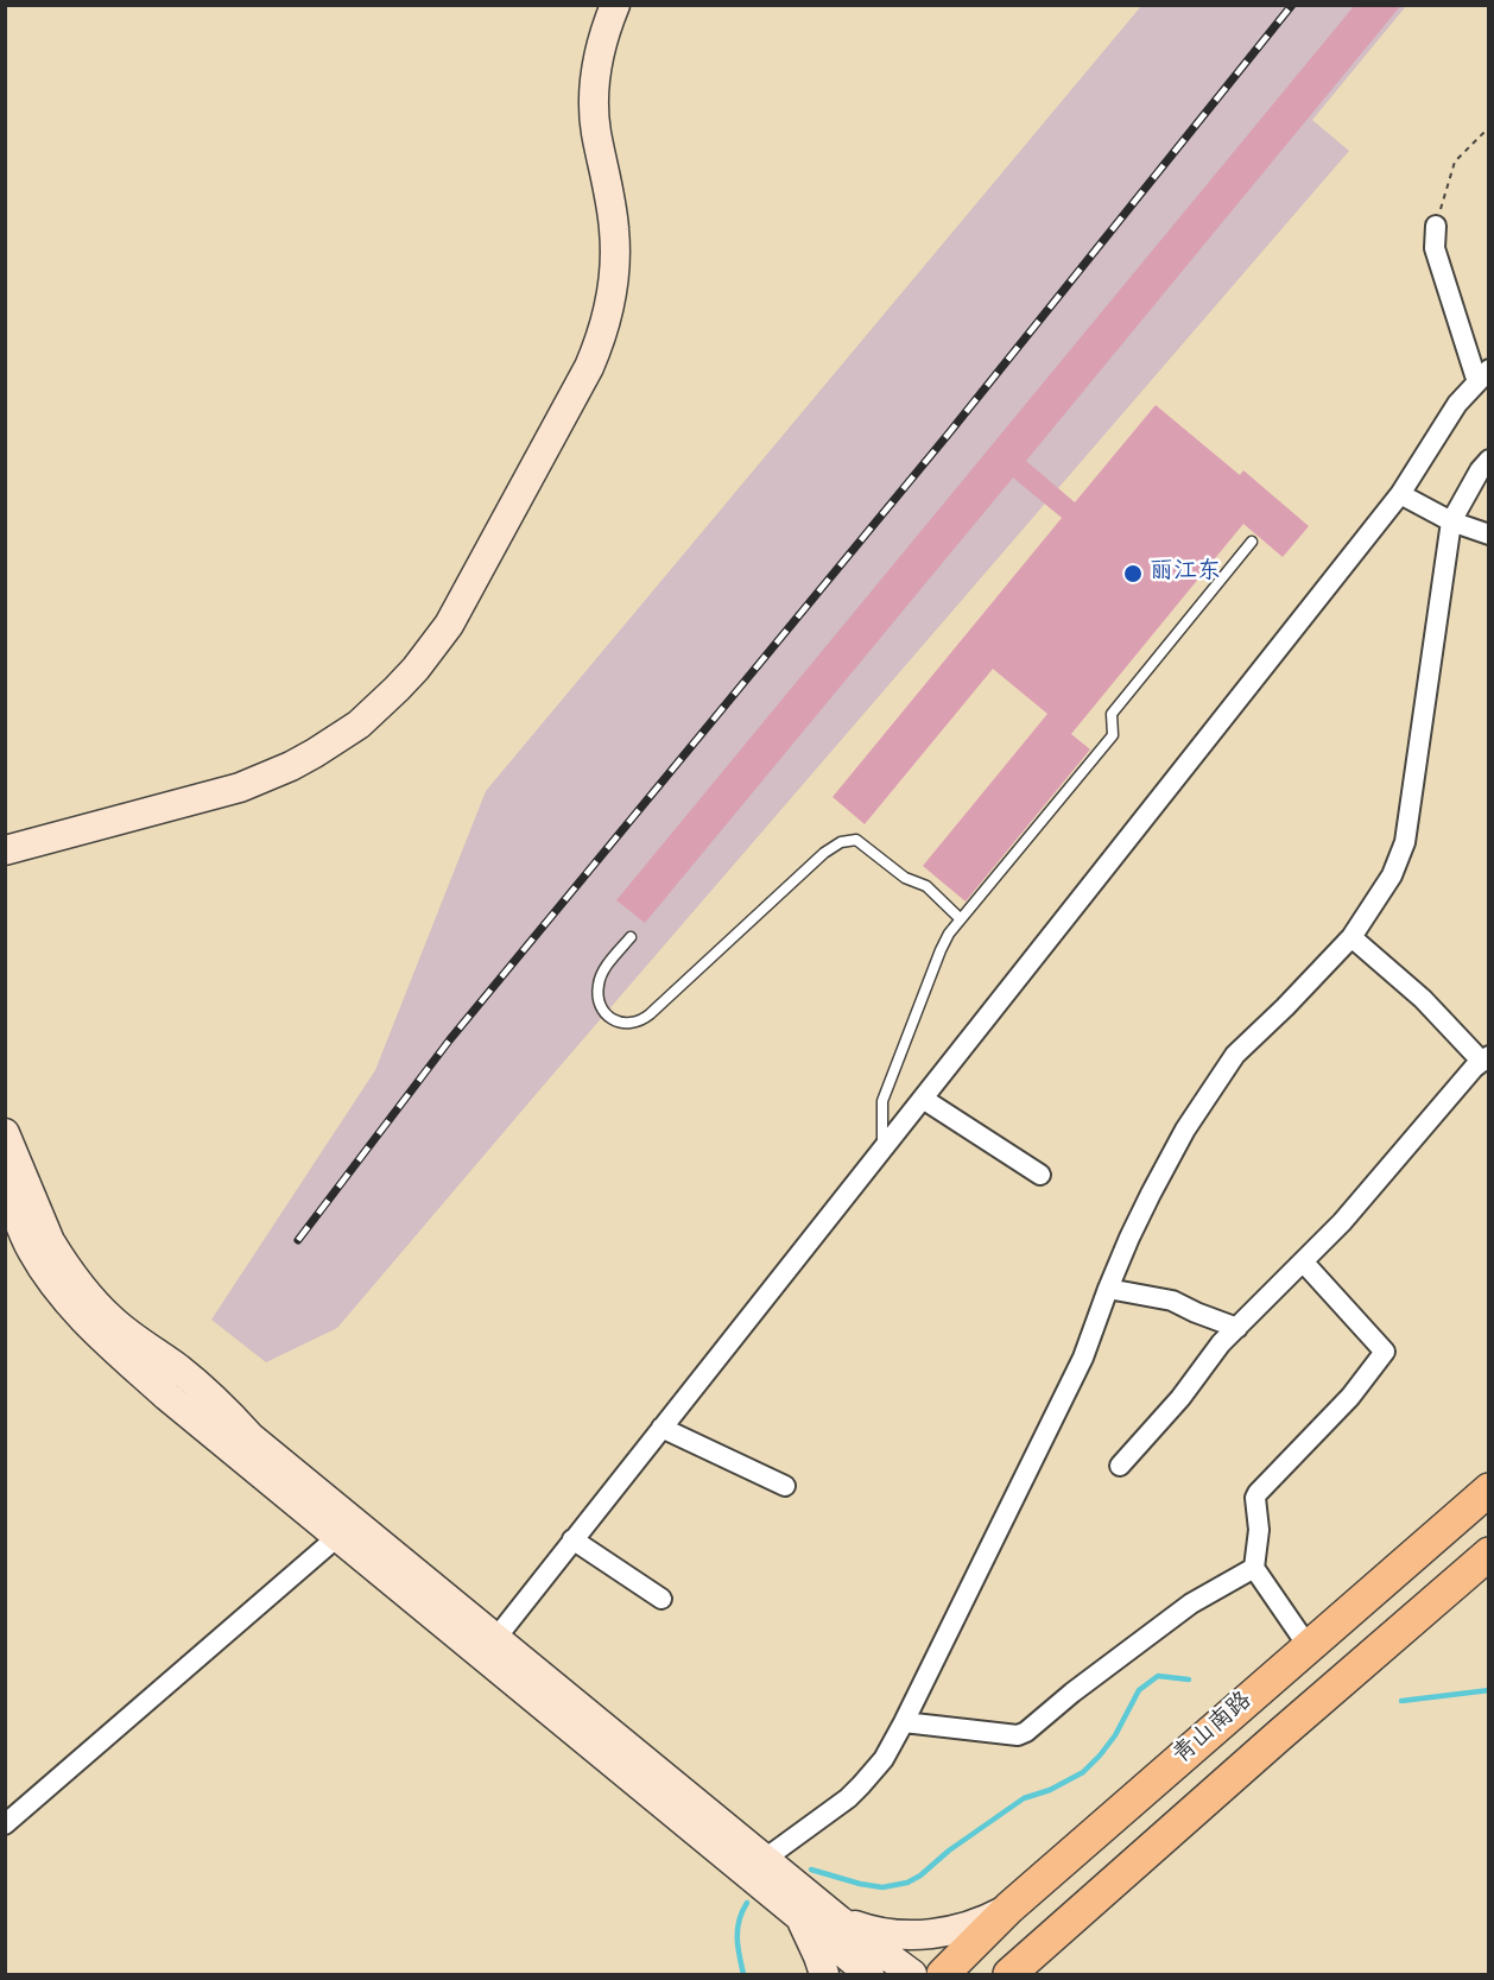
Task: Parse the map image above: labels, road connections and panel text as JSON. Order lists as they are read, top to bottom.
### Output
{
  "streets": {
    "main road": ["青山南路"]
  },
  "places": ["丽江东"]
}
